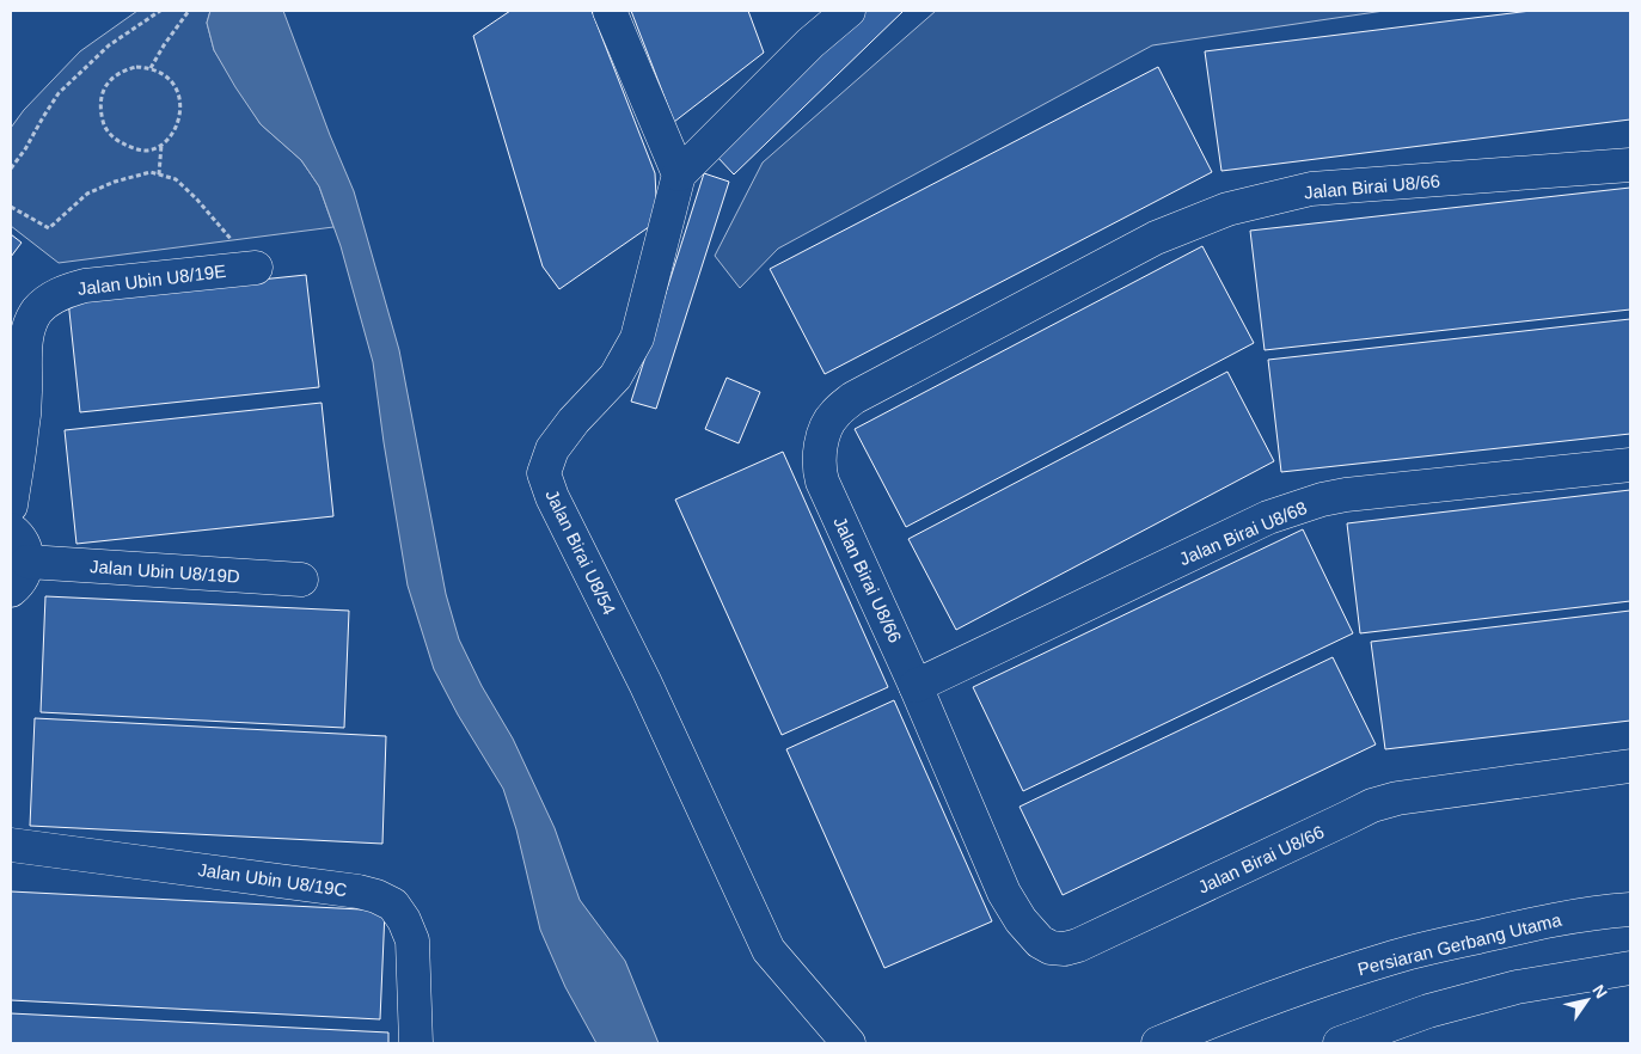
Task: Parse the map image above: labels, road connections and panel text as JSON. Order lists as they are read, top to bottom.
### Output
{
  "streets": {
    "street": [
      "Jalan Birai U8/66",
      "Jalan Ubin U8/19E",
      "Jalan Birai U8/68",
      "Jalan Birai U8/54",
      "Jalan Ubin U8/19D",
      "Jalan Ubin U8/19C",
      "Persiaran Gerbang Utama"
    ]
  },
  "crossings": [
    ["Jalan Birai U8/66", "Jalan Birai U8/68"]
  ],
  "north": "top right"
}
